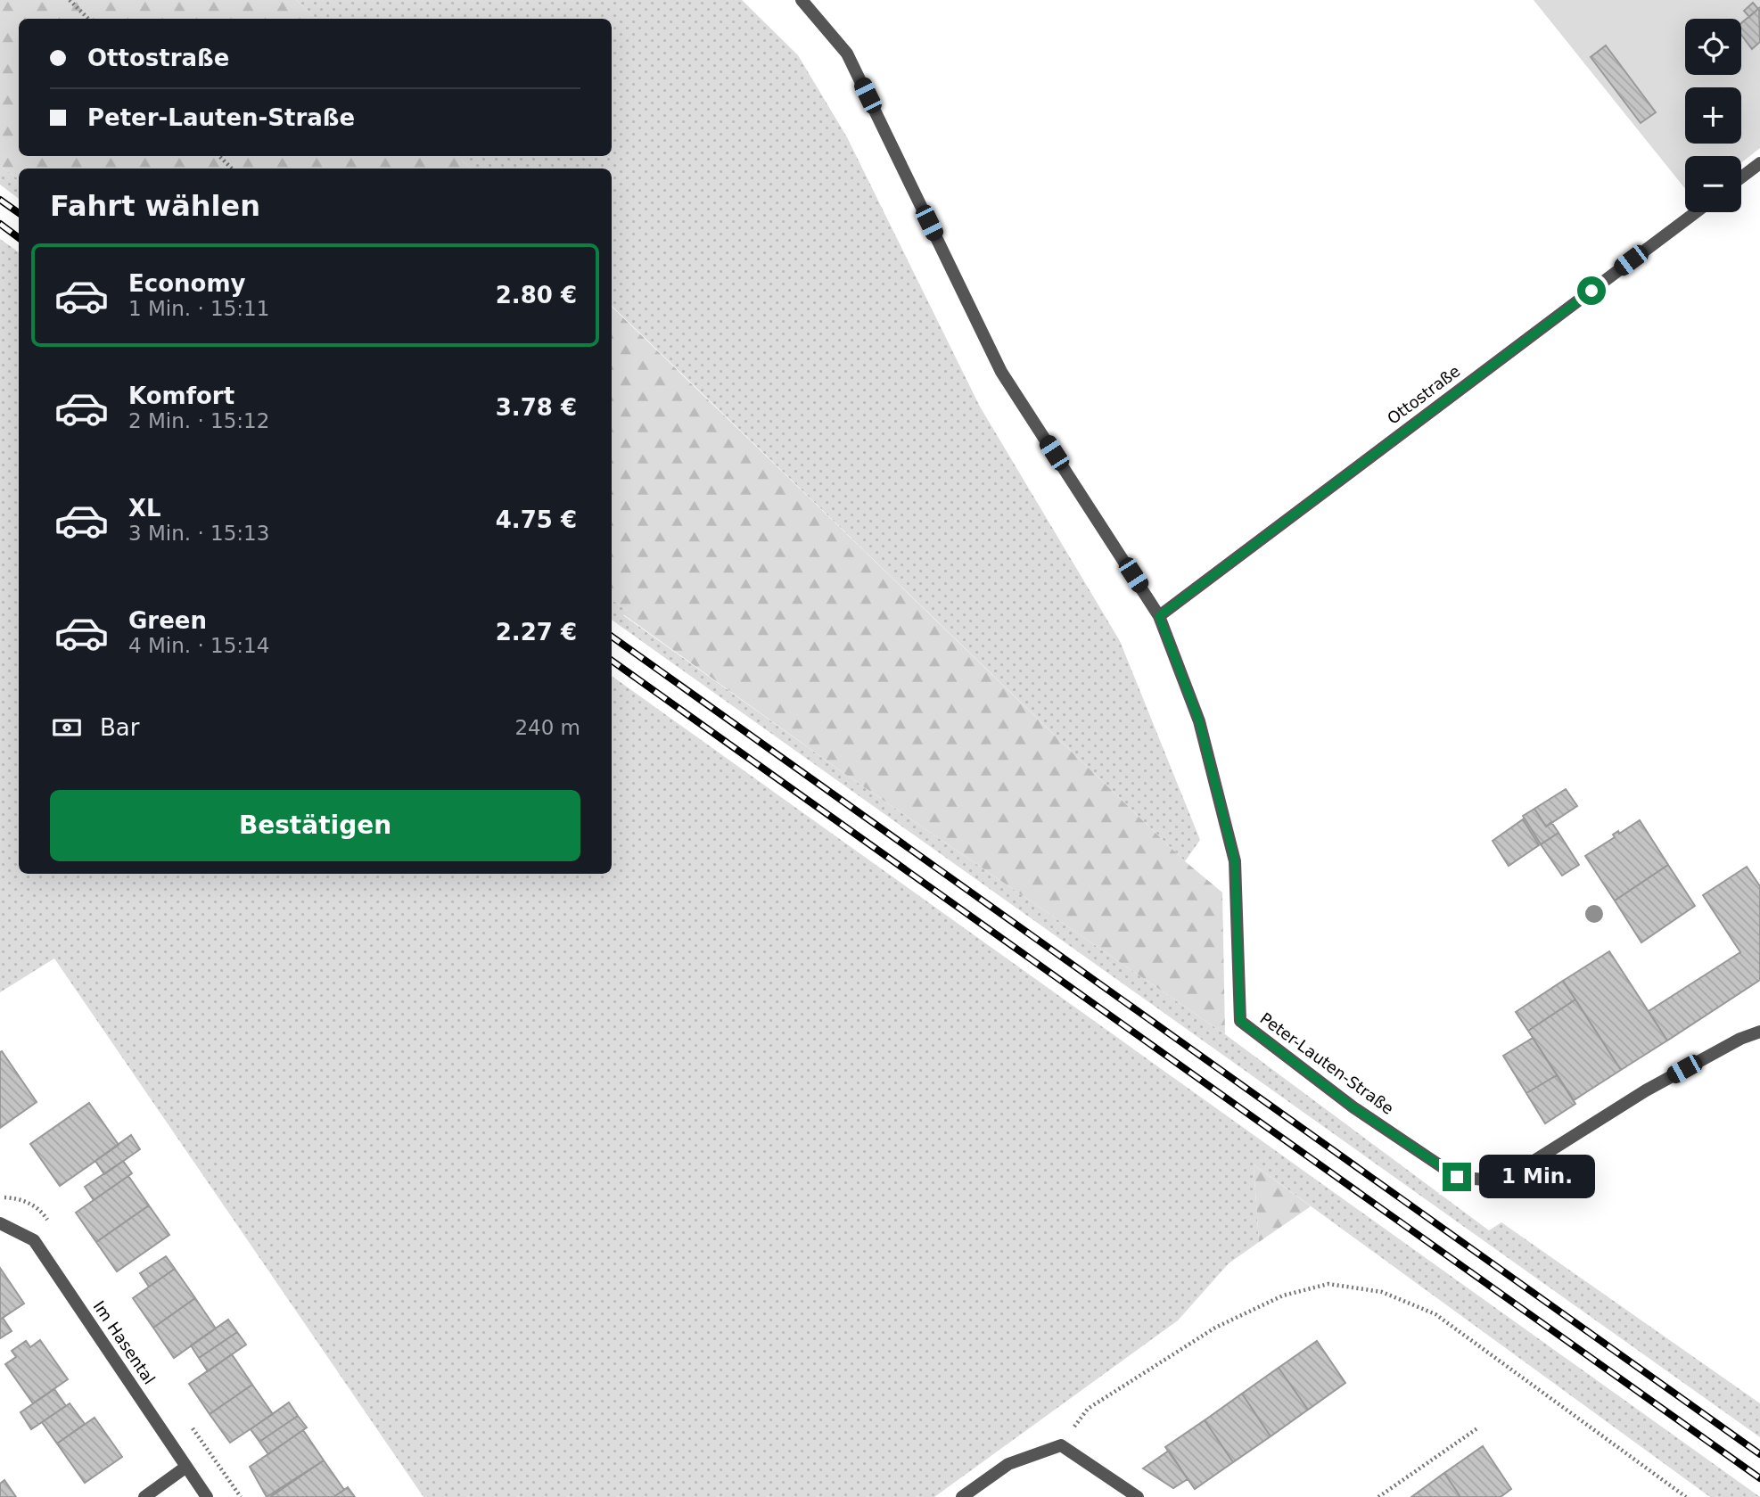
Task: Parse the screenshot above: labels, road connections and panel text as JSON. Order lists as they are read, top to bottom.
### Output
{
  "streets": {
    "street": ["Ottostraße", "Peter-Lauten-Straße", "Im Hasental"]
  },
  "crossings": [
    ["Ottostraße", "Peter-Lauten-Straße"]
  ],
  "page": {
    "map_buttons": ["+", "−"],
    "banner": ["Ottostraße", "Peter-Lauten-Straße"],
    "heading": "Fahrt wählen",
    "list": [
      {
        "name": "Economy",
        "note": "1 Min. · 15:11",
        "value": "2.80 €"
      },
      {
        "name": "Komfort",
        "note": "2 Min. · 15:12",
        "value": "3.78 €"
      },
      {
        "name": "XL",
        "note": "3 Min. · 15:13",
        "value": "4.75 €"
      },
      {
        "name": "Green",
        "note": "4 Min. · 15:14",
        "value": "2.27 €"
      }
    ],
    "pay": ["Bar", "240 m"],
    "buttons": "Bestätigen",
    "bubble": "1 Min."
  }
}
